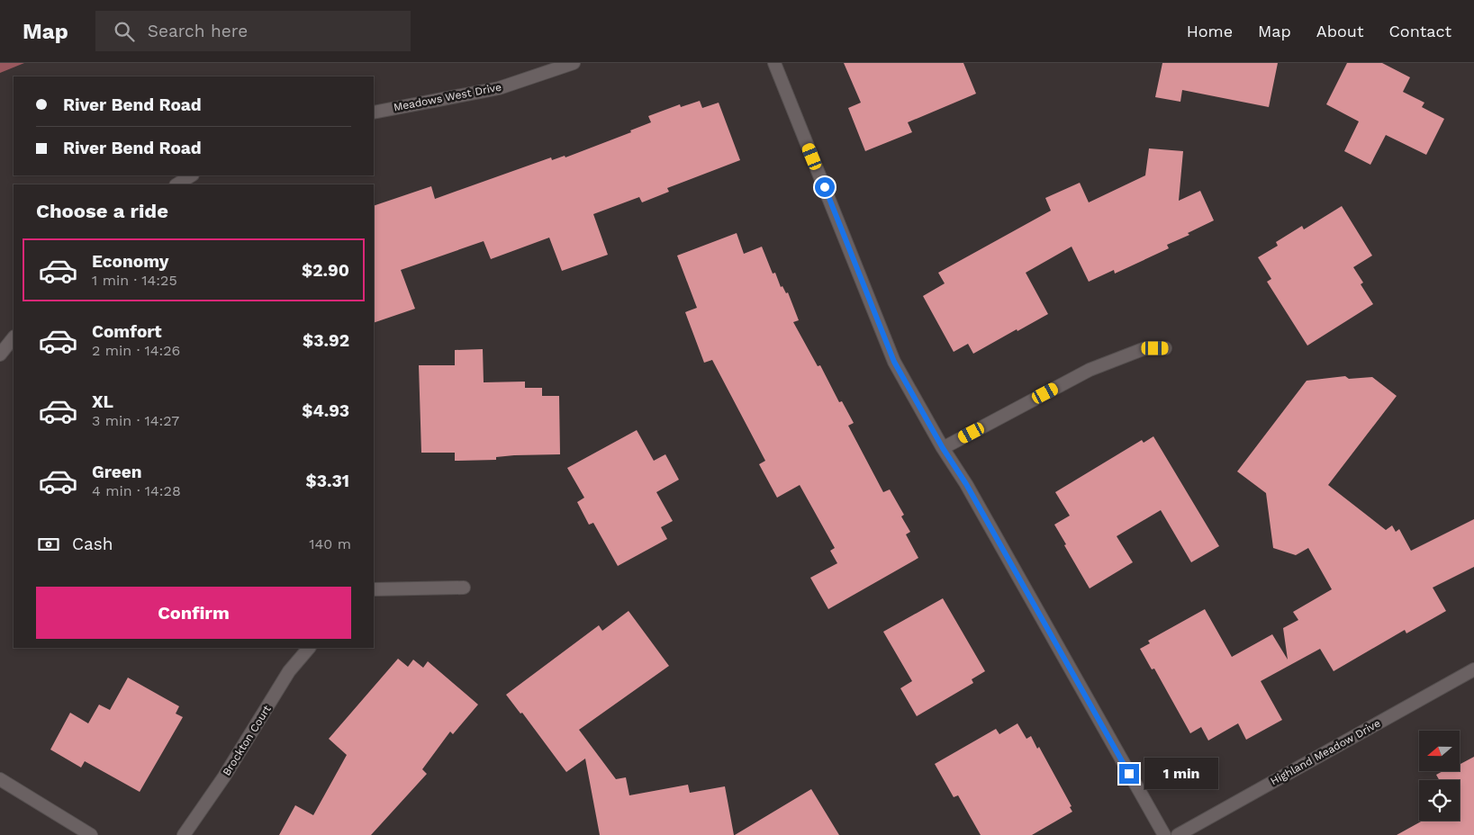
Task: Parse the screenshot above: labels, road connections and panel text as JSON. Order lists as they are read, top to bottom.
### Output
{
  "streets": {
    "street": ["Meadows West Drive", "Brockton Court", "Highland Meadow Drive"]
  },
  "north": "left",
  "page": {
    "header": "Map",
    "search": "Search here",
    "nav": [
      "Home",
      "Map",
      "About",
      "Contact"
    ],
    "banner": ["River Bend Road", "River Bend Road"],
    "heading": "Choose a ride",
    "list": [
      {
        "name": "Economy",
        "note": "1 min · 14:25",
        "value": "$2.90"
      },
      {
        "name": "Comfort",
        "note": "2 min · 14:26",
        "value": "$3.92"
      },
      {
        "name": "XL",
        "note": "3 min · 14:27",
        "value": "$4.93"
      },
      {
        "name": "Green",
        "note": "4 min · 14:28",
        "value": "$3.31"
      }
    ],
    "pay": ["Cash", "140 m"],
    "buttons": "Confirm",
    "bubble": "1 min"
  }
}
